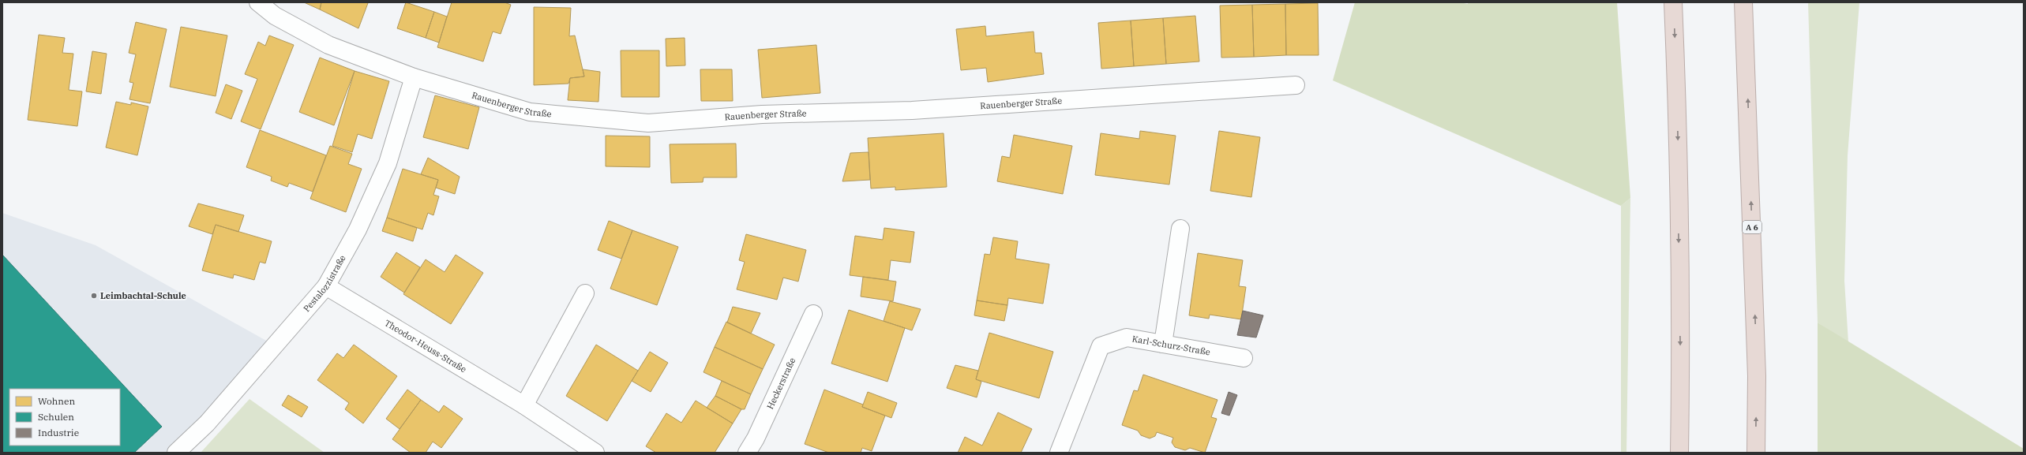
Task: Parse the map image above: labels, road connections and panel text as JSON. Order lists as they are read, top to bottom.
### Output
{
  "streets": {
    "highway": ["A 6"],
    "street": [
      "Rauenberger Straße",
      "Pestalozzistraße",
      "Theodor-Heuss-Straße",
      "Karl-Schurz-Straße",
      "Heckerstraße"
    ]
  },
  "crossings": [
    ["Rauenberger Straße", "Pestalozzistraße"],
    ["Pestalozzistraße", "Theodor-Heuss-Straße"]
  ],
  "places": ["Leimbachtal-Schule"],
  "legend": ["Wohnen", "Schulen", "Industrie"]
}
